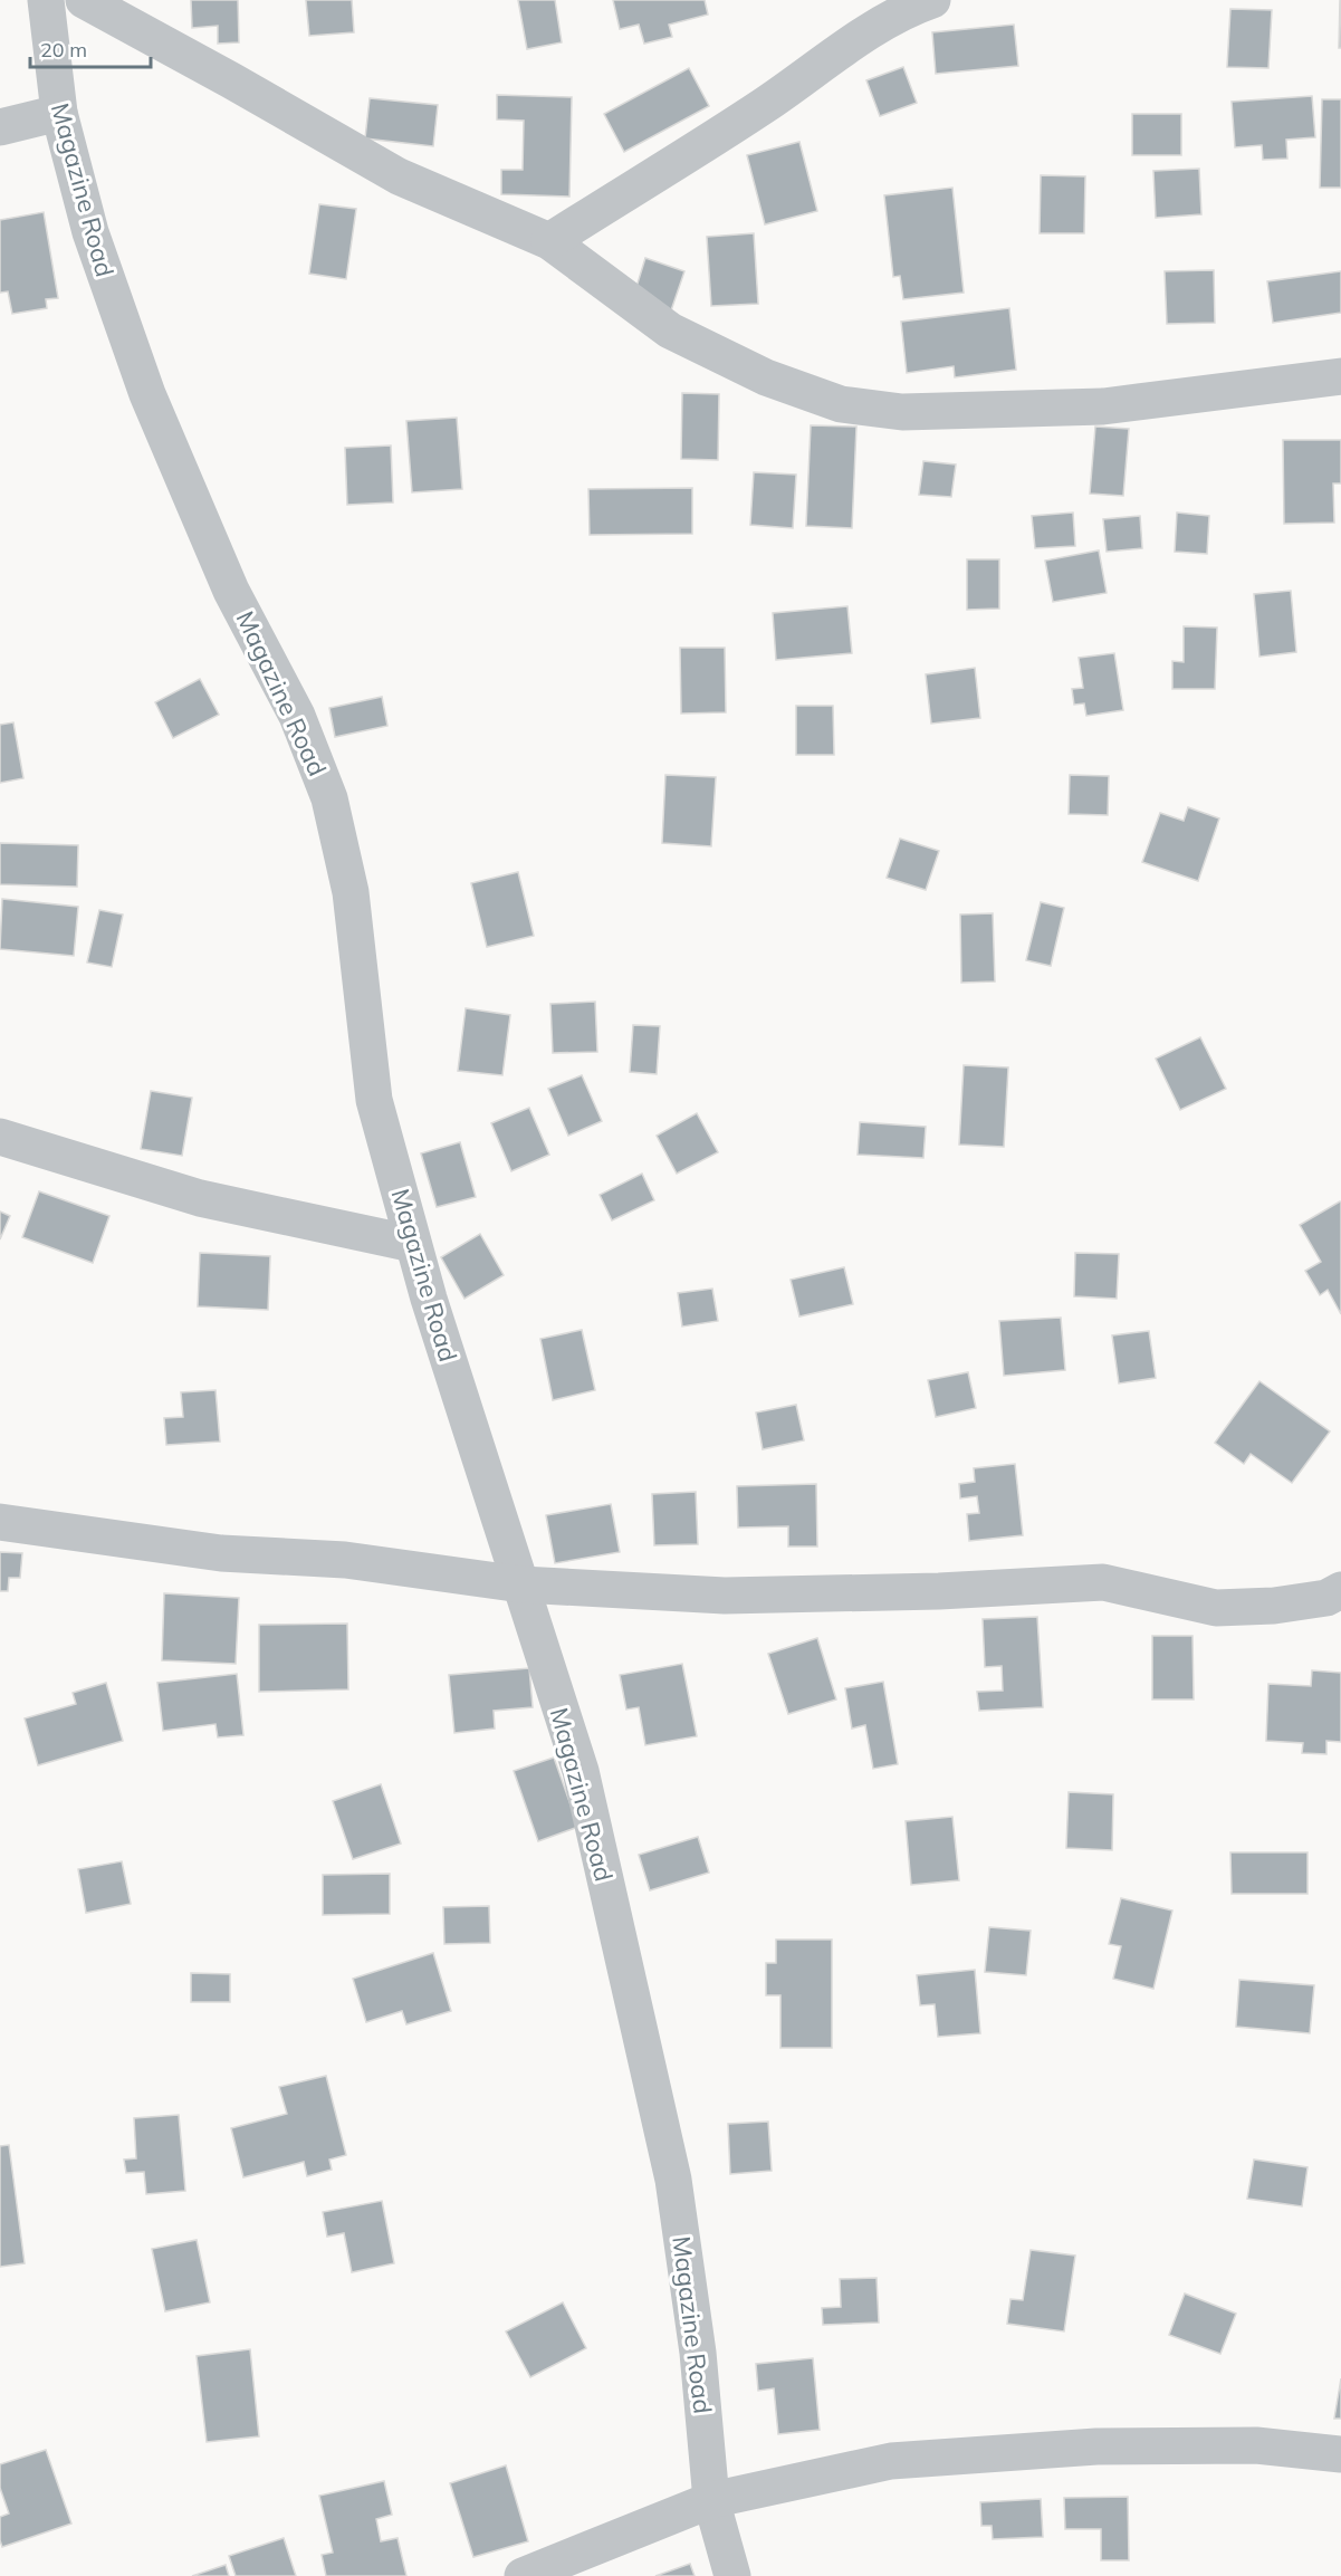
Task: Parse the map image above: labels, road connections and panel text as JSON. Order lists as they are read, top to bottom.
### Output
{
  "streets": {
    "street": ["Magazine Road"]
  },
  "scale_bar": "20 m"
}
